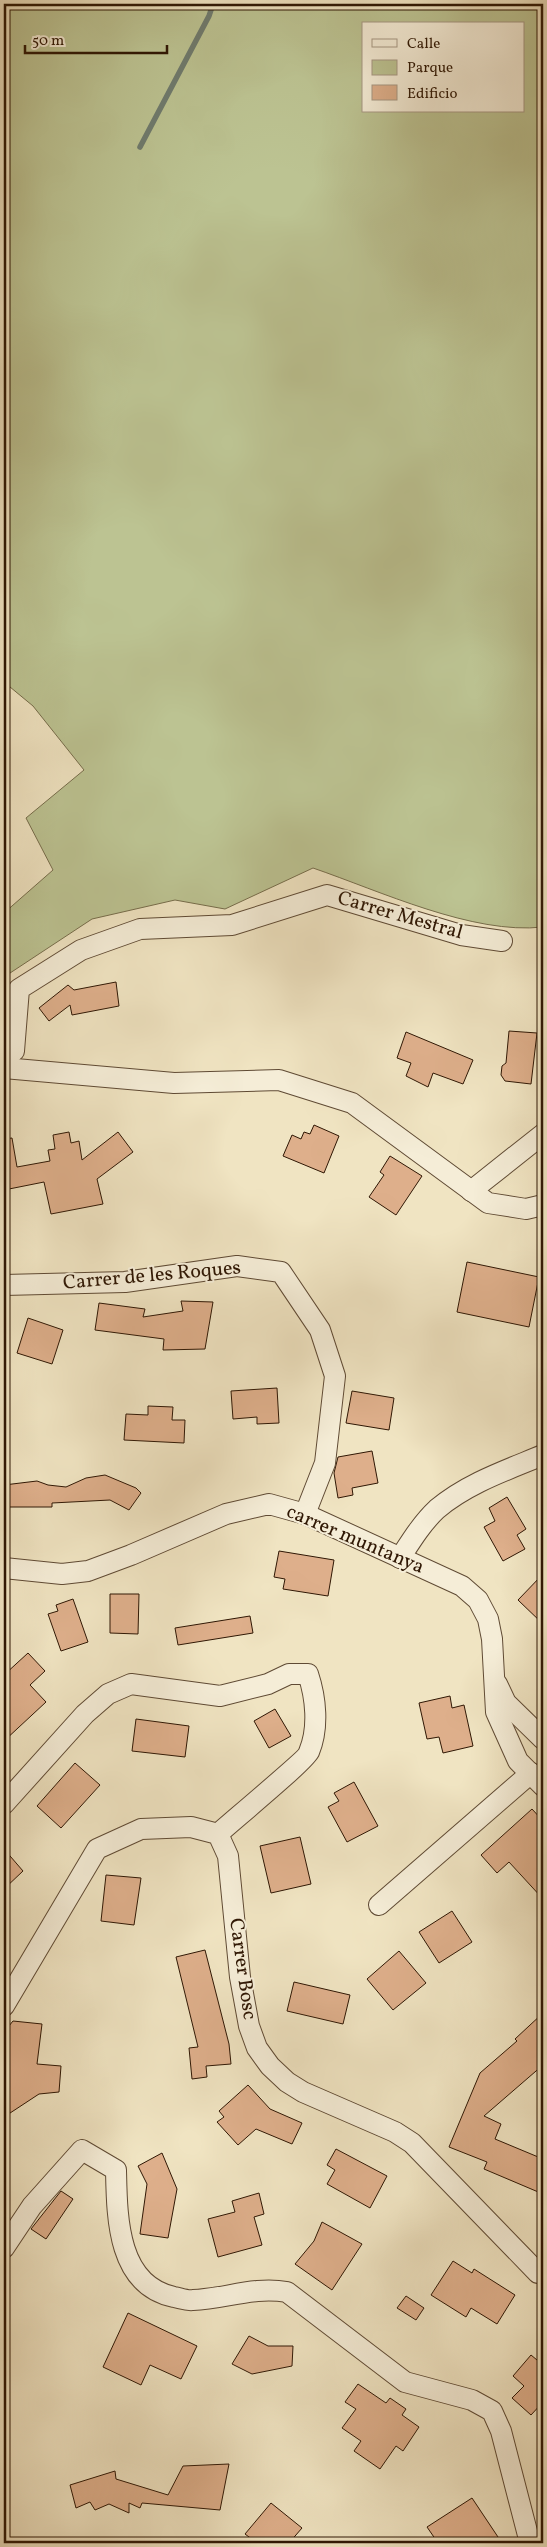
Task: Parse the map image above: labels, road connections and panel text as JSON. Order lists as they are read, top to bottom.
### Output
{
  "streets": {
    "street": [
      "Carrer Mestral",
      "Carrer de les Roques",
      "carrer muntanya",
      "Carrer Bosc"
    ]
  },
  "crossings": [
    ["Carrer de les Roques", "carrer muntanya"]
  ],
  "legend": ["Calle", "Parque", "Edificio"],
  "scale_bar": "50 m"
}
